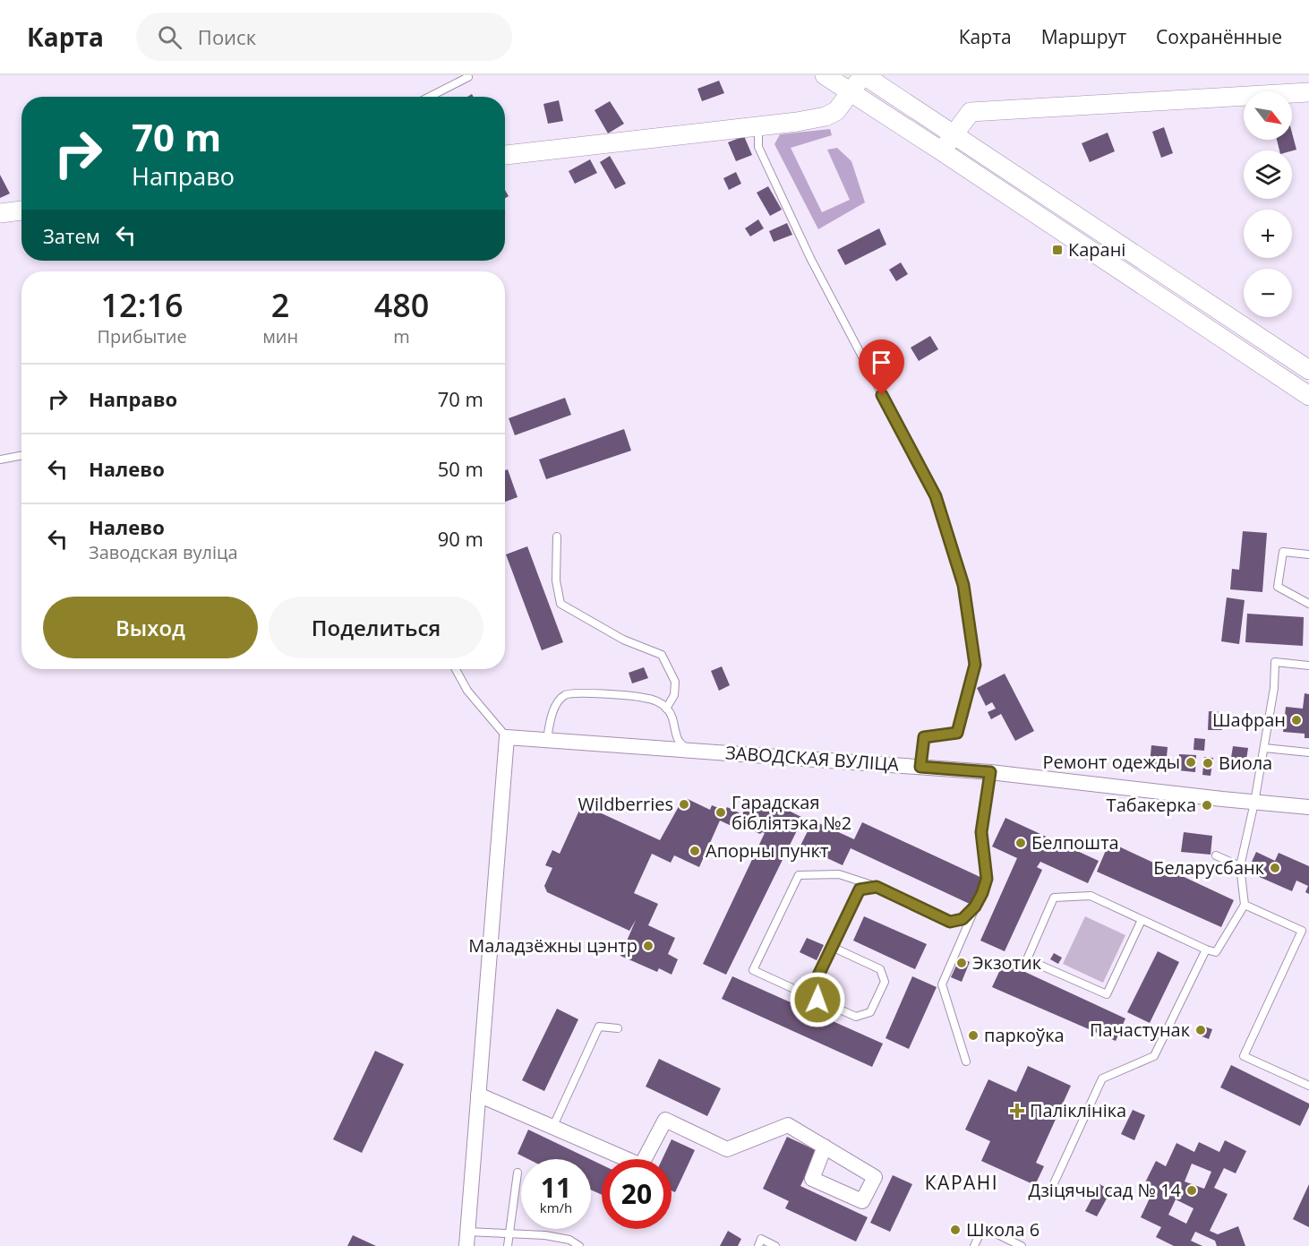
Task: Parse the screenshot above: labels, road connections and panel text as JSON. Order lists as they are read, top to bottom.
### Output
{
  "streets": {
    "street": ["ЗАВОДСКАЯ ВУЛІЦА"]
  },
  "districts": ["КАРАНІ"],
  "places": {
    "transit": ["Карані"],
    "other": [
      "Шафран",
      "Ремонт одежды",
      "Виола",
      "Wildberries",
      "Табакерка",
      "Гарадская бібліятэка №2",
      "Белпошта",
      "Апорны пункт",
      "Беларусбанк",
      "Маладзёжны цэнтр",
      "Экзотик",
      "Пачастунак",
      "паркоўка",
      "Дзіцячы сад № 14",
      "Школа 6"
    ],
    "health": ["Паліклініка"]
  },
  "north": "bottom right",
  "page": {
    "header": "Карта",
    "search": "Поиск",
    "nav": ["Карта", "Маршрут", "Сохранённые"],
    "map_buttons": ["+", "−"],
    "turn": ["70 m", "Направо"],
    "then": "Затем",
    "eta": [
      "12:16",
      "Прибытие",
      "2",
      "мин",
      "480",
      "m"
    ],
    "list": [
      {
        "name": "Направо",
        "value": "70 m"
      },
      {
        "name": "Налево",
        "value": "50 m"
      },
      {
        "name": "Налево",
        "note": "Заводская вуліца",
        "value": "90 m"
      }
    ],
    "buttons": ["Выход", "Поделиться"],
    "speed": "11 km/h",
    "limit": "20"
  }
}
